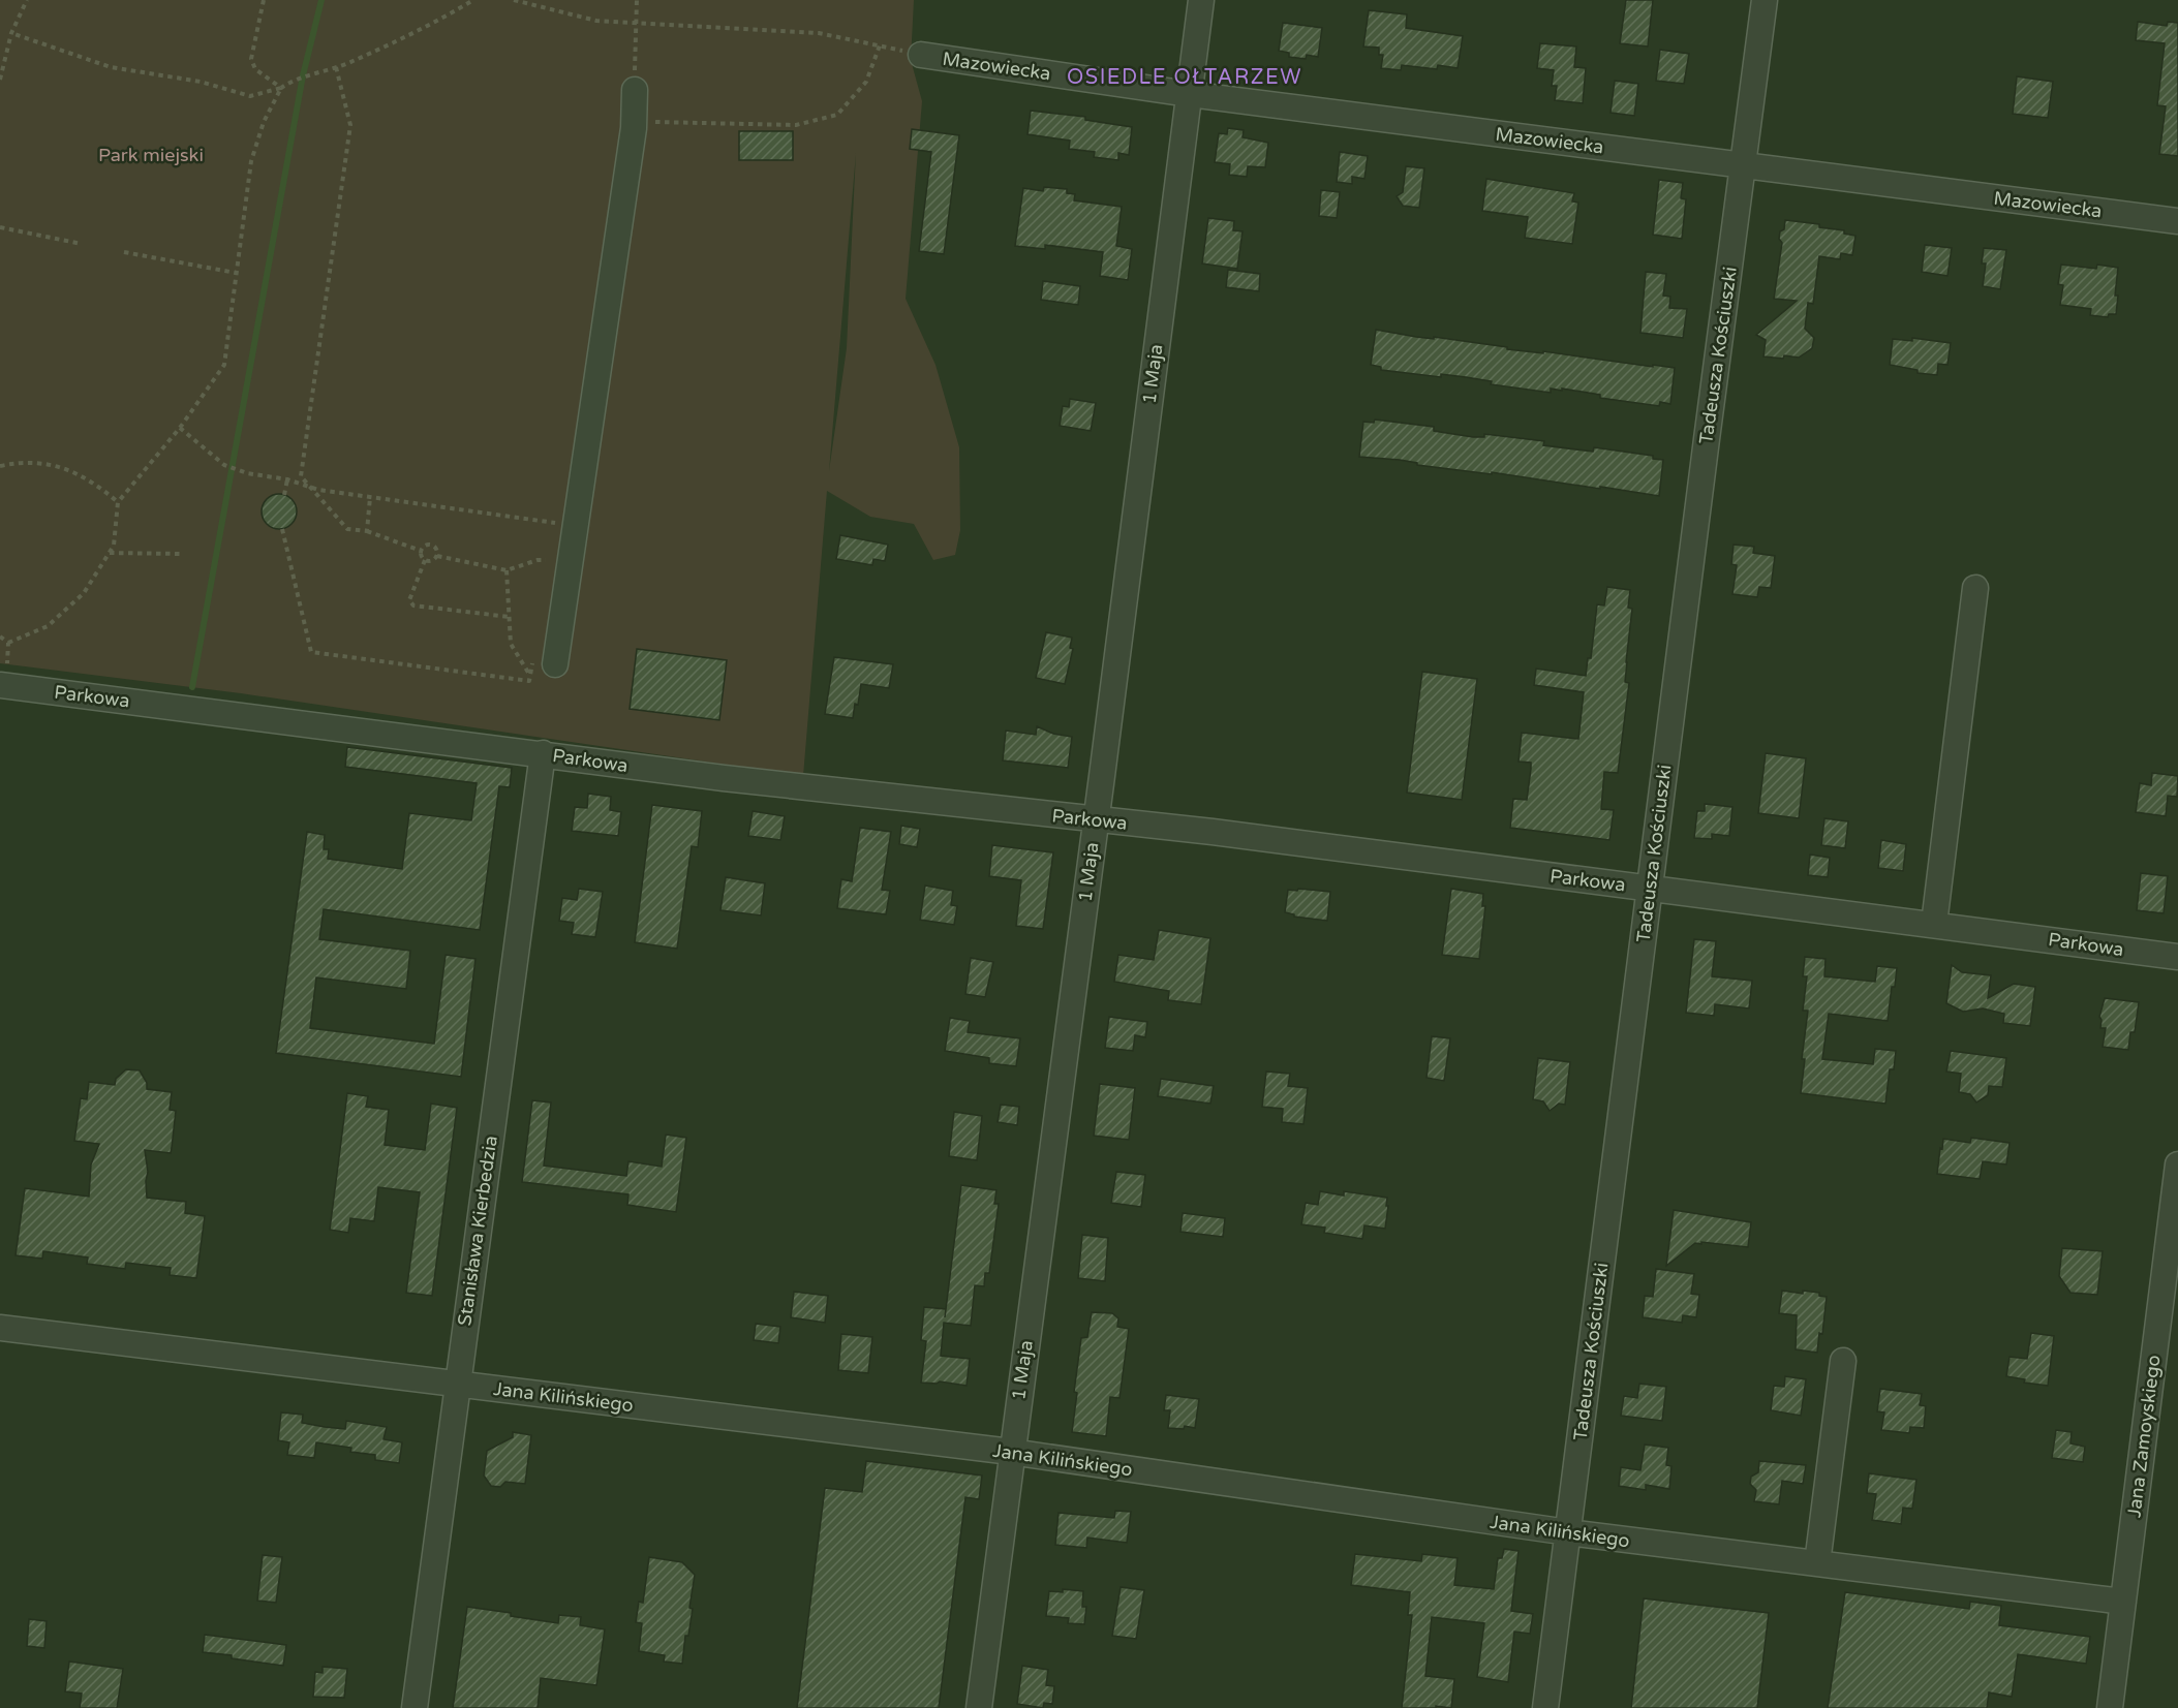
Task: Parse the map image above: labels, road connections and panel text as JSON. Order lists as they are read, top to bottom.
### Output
{
  "streets": {
    "street": [
      "Mazowiecka",
      "Tadeusza Kościuszki",
      "1 Maja",
      "Parkowa",
      "Stanisława Kierbedzia",
      "Jana Kilińskiego",
      "Jana Zamoyskiego"
    ]
  },
  "crossings": [
    ["Mazowiecka", "Tadeusza Kościuszki"],
    ["Mazowiecka", "1 Maja"],
    ["Tadeusza Kościuszki", "Parkowa"],
    ["Tadeusza Kościuszki", "Jana Kilińskiego"],
    ["1 Maja", "Parkowa"],
    ["1 Maja", "Jana Kilińskiego"],
    ["Parkowa", "Stanisława Kierbedzia"],
    ["Stanisława Kierbedzia", "Jana Kilińskiego"],
    ["Jana Kilińskiego", "Jana Zamoyskiego"]
  ],
  "districts": ["OSIEDLE OŁTARZEW"],
  "parks": ["Park miejski"]
}
